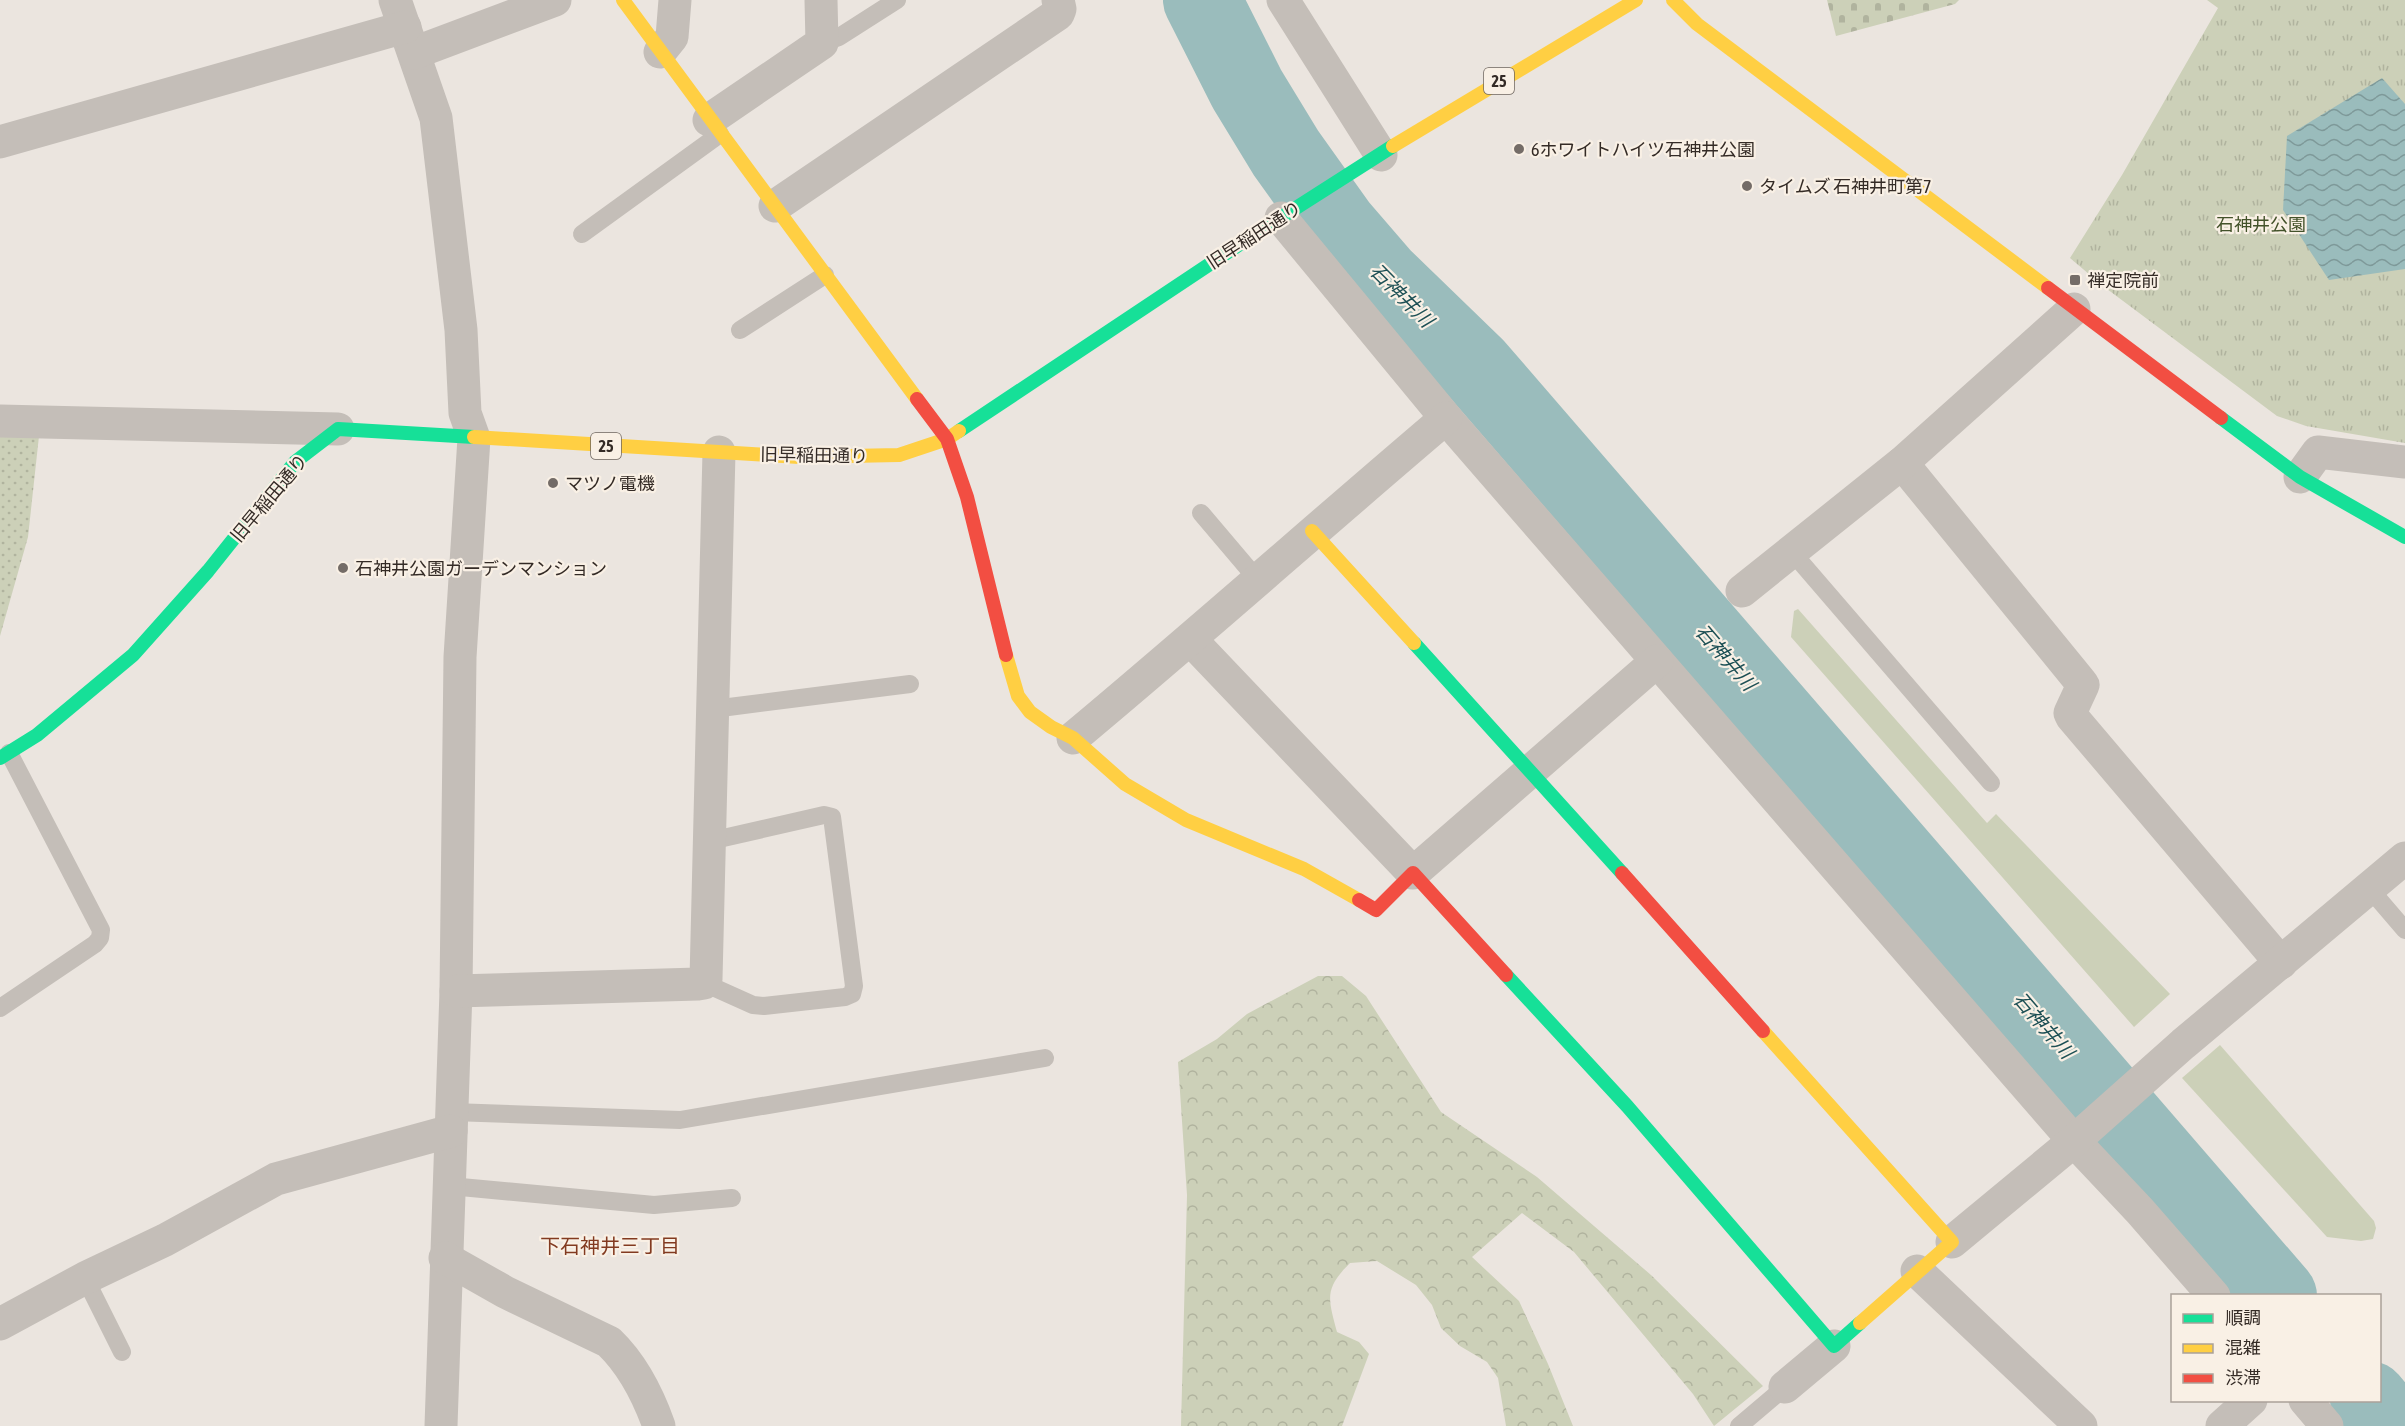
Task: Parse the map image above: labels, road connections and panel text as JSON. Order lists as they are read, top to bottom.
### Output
{
  "streets": {
    "street": ["25", "旧早稲田通り"]
  },
  "districts": ["下石神井三丁目"],
  "water": ["石神井川"],
  "parks": ["石神井公園"],
  "places": {
    "other": [
      "6ホワイトハイツ石神井公園",
      "タイムズ 石神井町第7",
      "マツノ電機",
      "石神井公園ガーデンマンション"
    ],
    "transit": ["禅定院前"]
  },
  "legend": ["順調", "混雑", "渋滞"]
}
